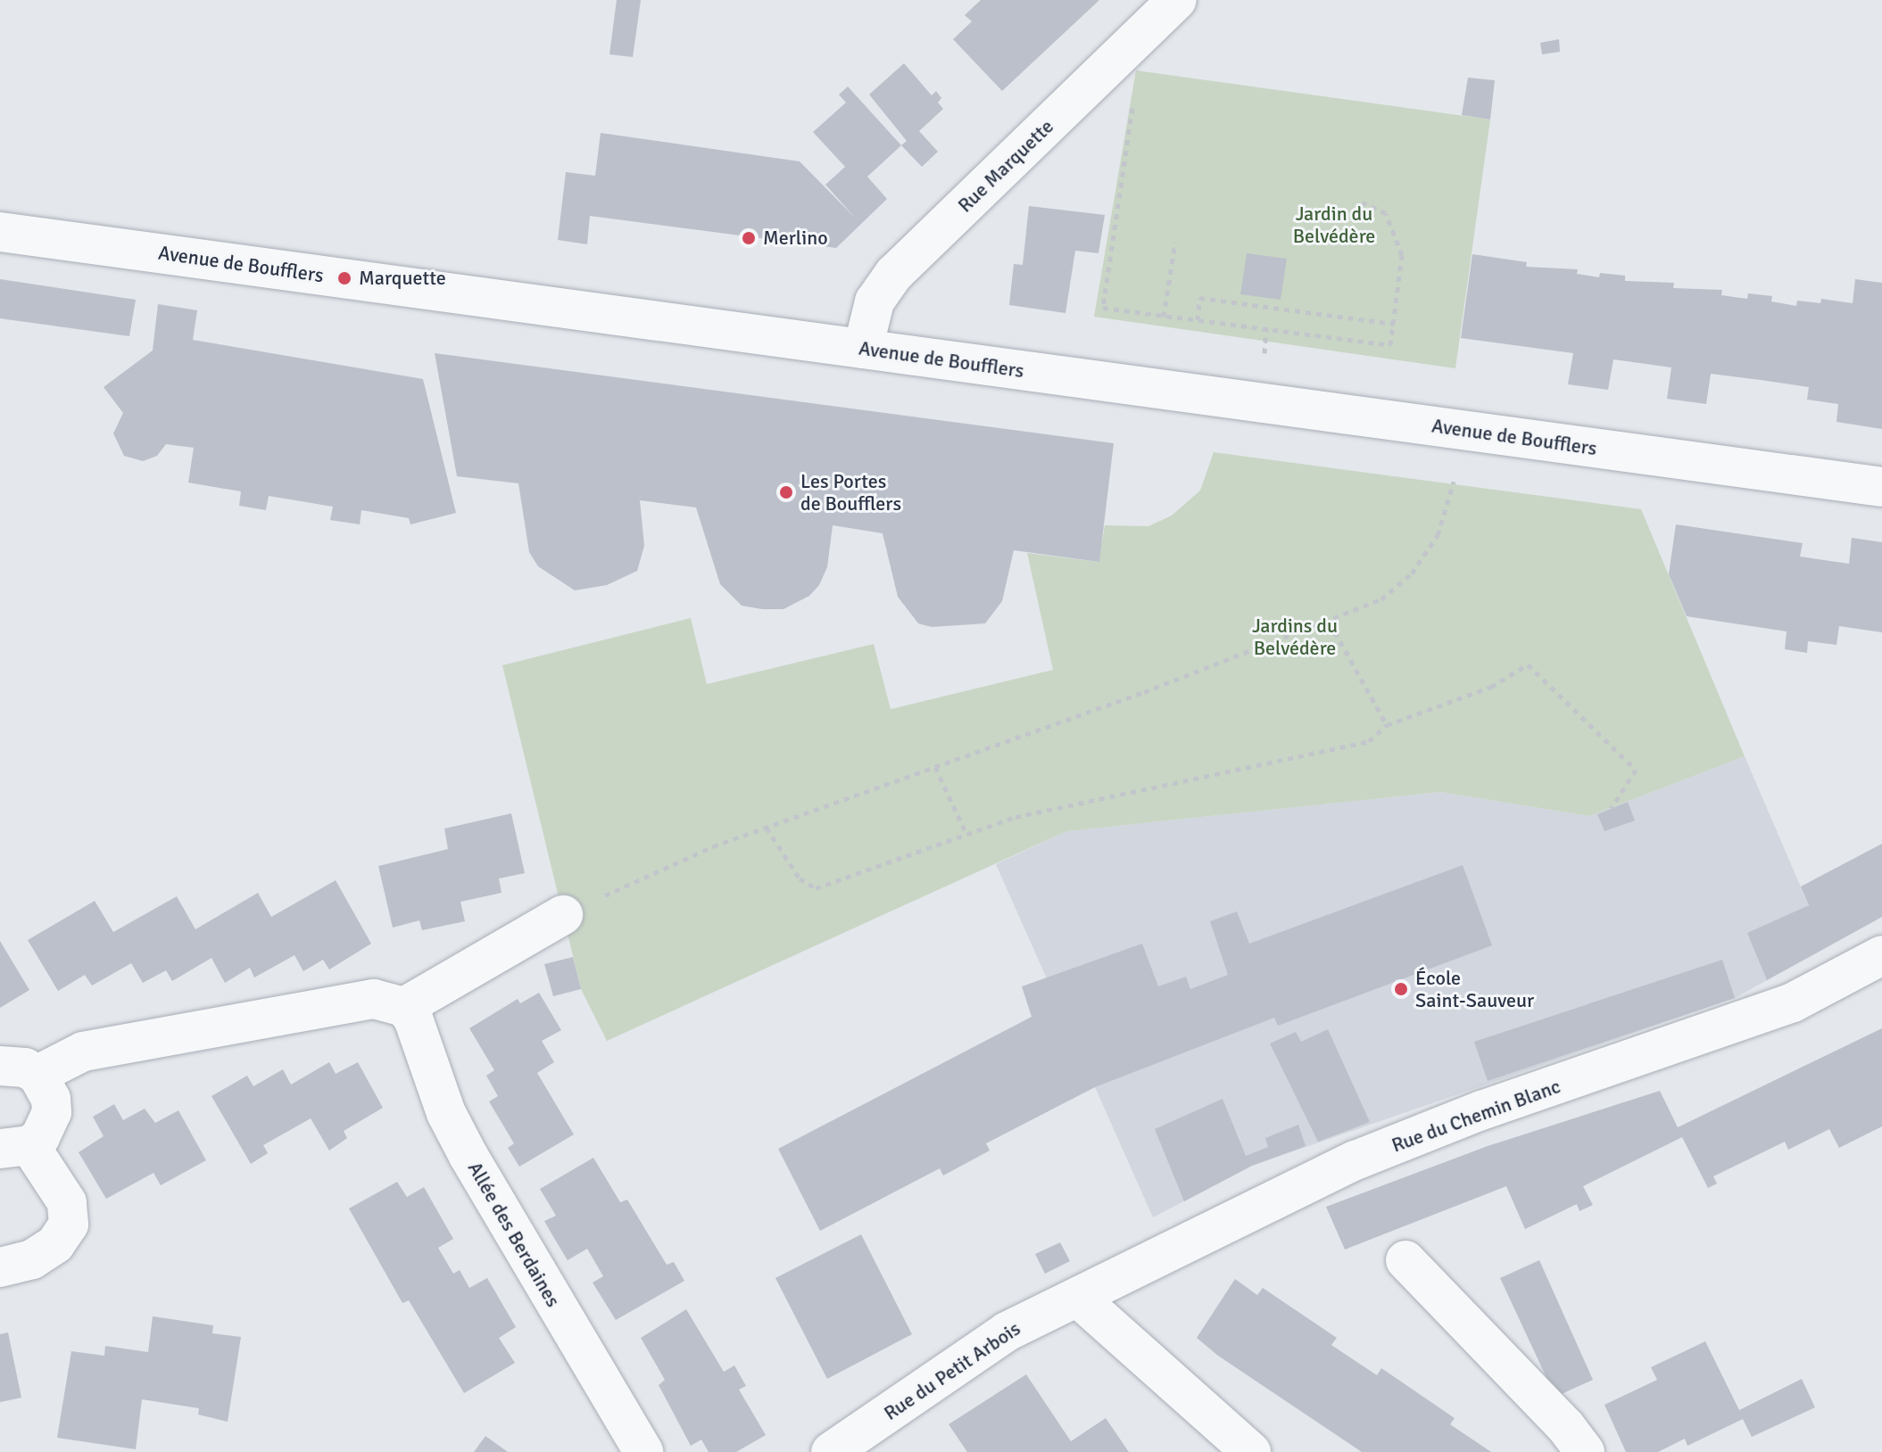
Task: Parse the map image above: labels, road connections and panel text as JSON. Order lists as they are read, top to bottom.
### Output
{
  "streets": {
    "street": [
      "Rue Marquette",
      "Avenue de Boufflers",
      "Rue du Chemin Blanc",
      "Allée des Berdaines",
      "Rue du Petit Arbois"
    ]
  },
  "crossings": [
    ["Rue Marquette", "Avenue de Boufflers"],
    ["Rue du Chemin Blanc", "Rue du Petit Arbois"]
  ],
  "parks": ["Jardin du Belvédère", "Jardins du Belvédère"],
  "places": [
    "Merlino",
    "Marquette",
    "Les Portes de Boufflers",
    "École Saint-Sauveur"
  ]
}
